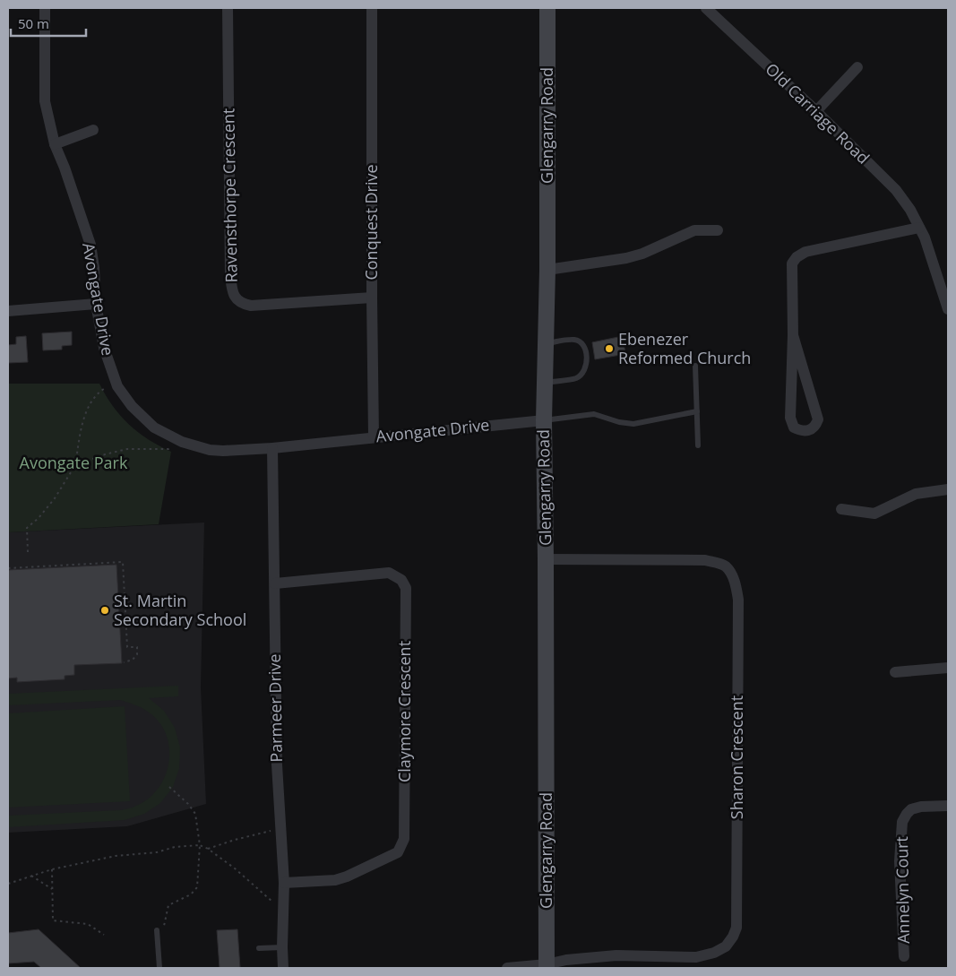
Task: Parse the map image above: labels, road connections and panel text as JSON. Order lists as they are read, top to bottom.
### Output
{
  "streets": {
    "street": [
      "Old Carriage Road",
      "Glengarry Road",
      "Ravensthorpe Crescent",
      "Conquest Drive",
      "Avongate Drive",
      "Parmeer Drive",
      "Claymore Crescent",
      "Sharon Crescent",
      "Annelyn Court"
    ]
  },
  "crossings": [
    ["Glengarry Road", "Avongate Drive"],
    ["Glengarry Road", "Sharon Crescent"],
    ["Ravensthorpe Crescent", "Conquest Drive"],
    ["Conquest Drive", "Avongate Drive"],
    ["Avongate Drive", "Parmeer Drive"],
    ["Parmeer Drive", "Claymore Crescent"]
  ],
  "parks": ["Avongate Park"],
  "places": ["Ebenezer Reformed Church", "St. Martin Secondary School"],
  "scale_bar": "50 m"
}
